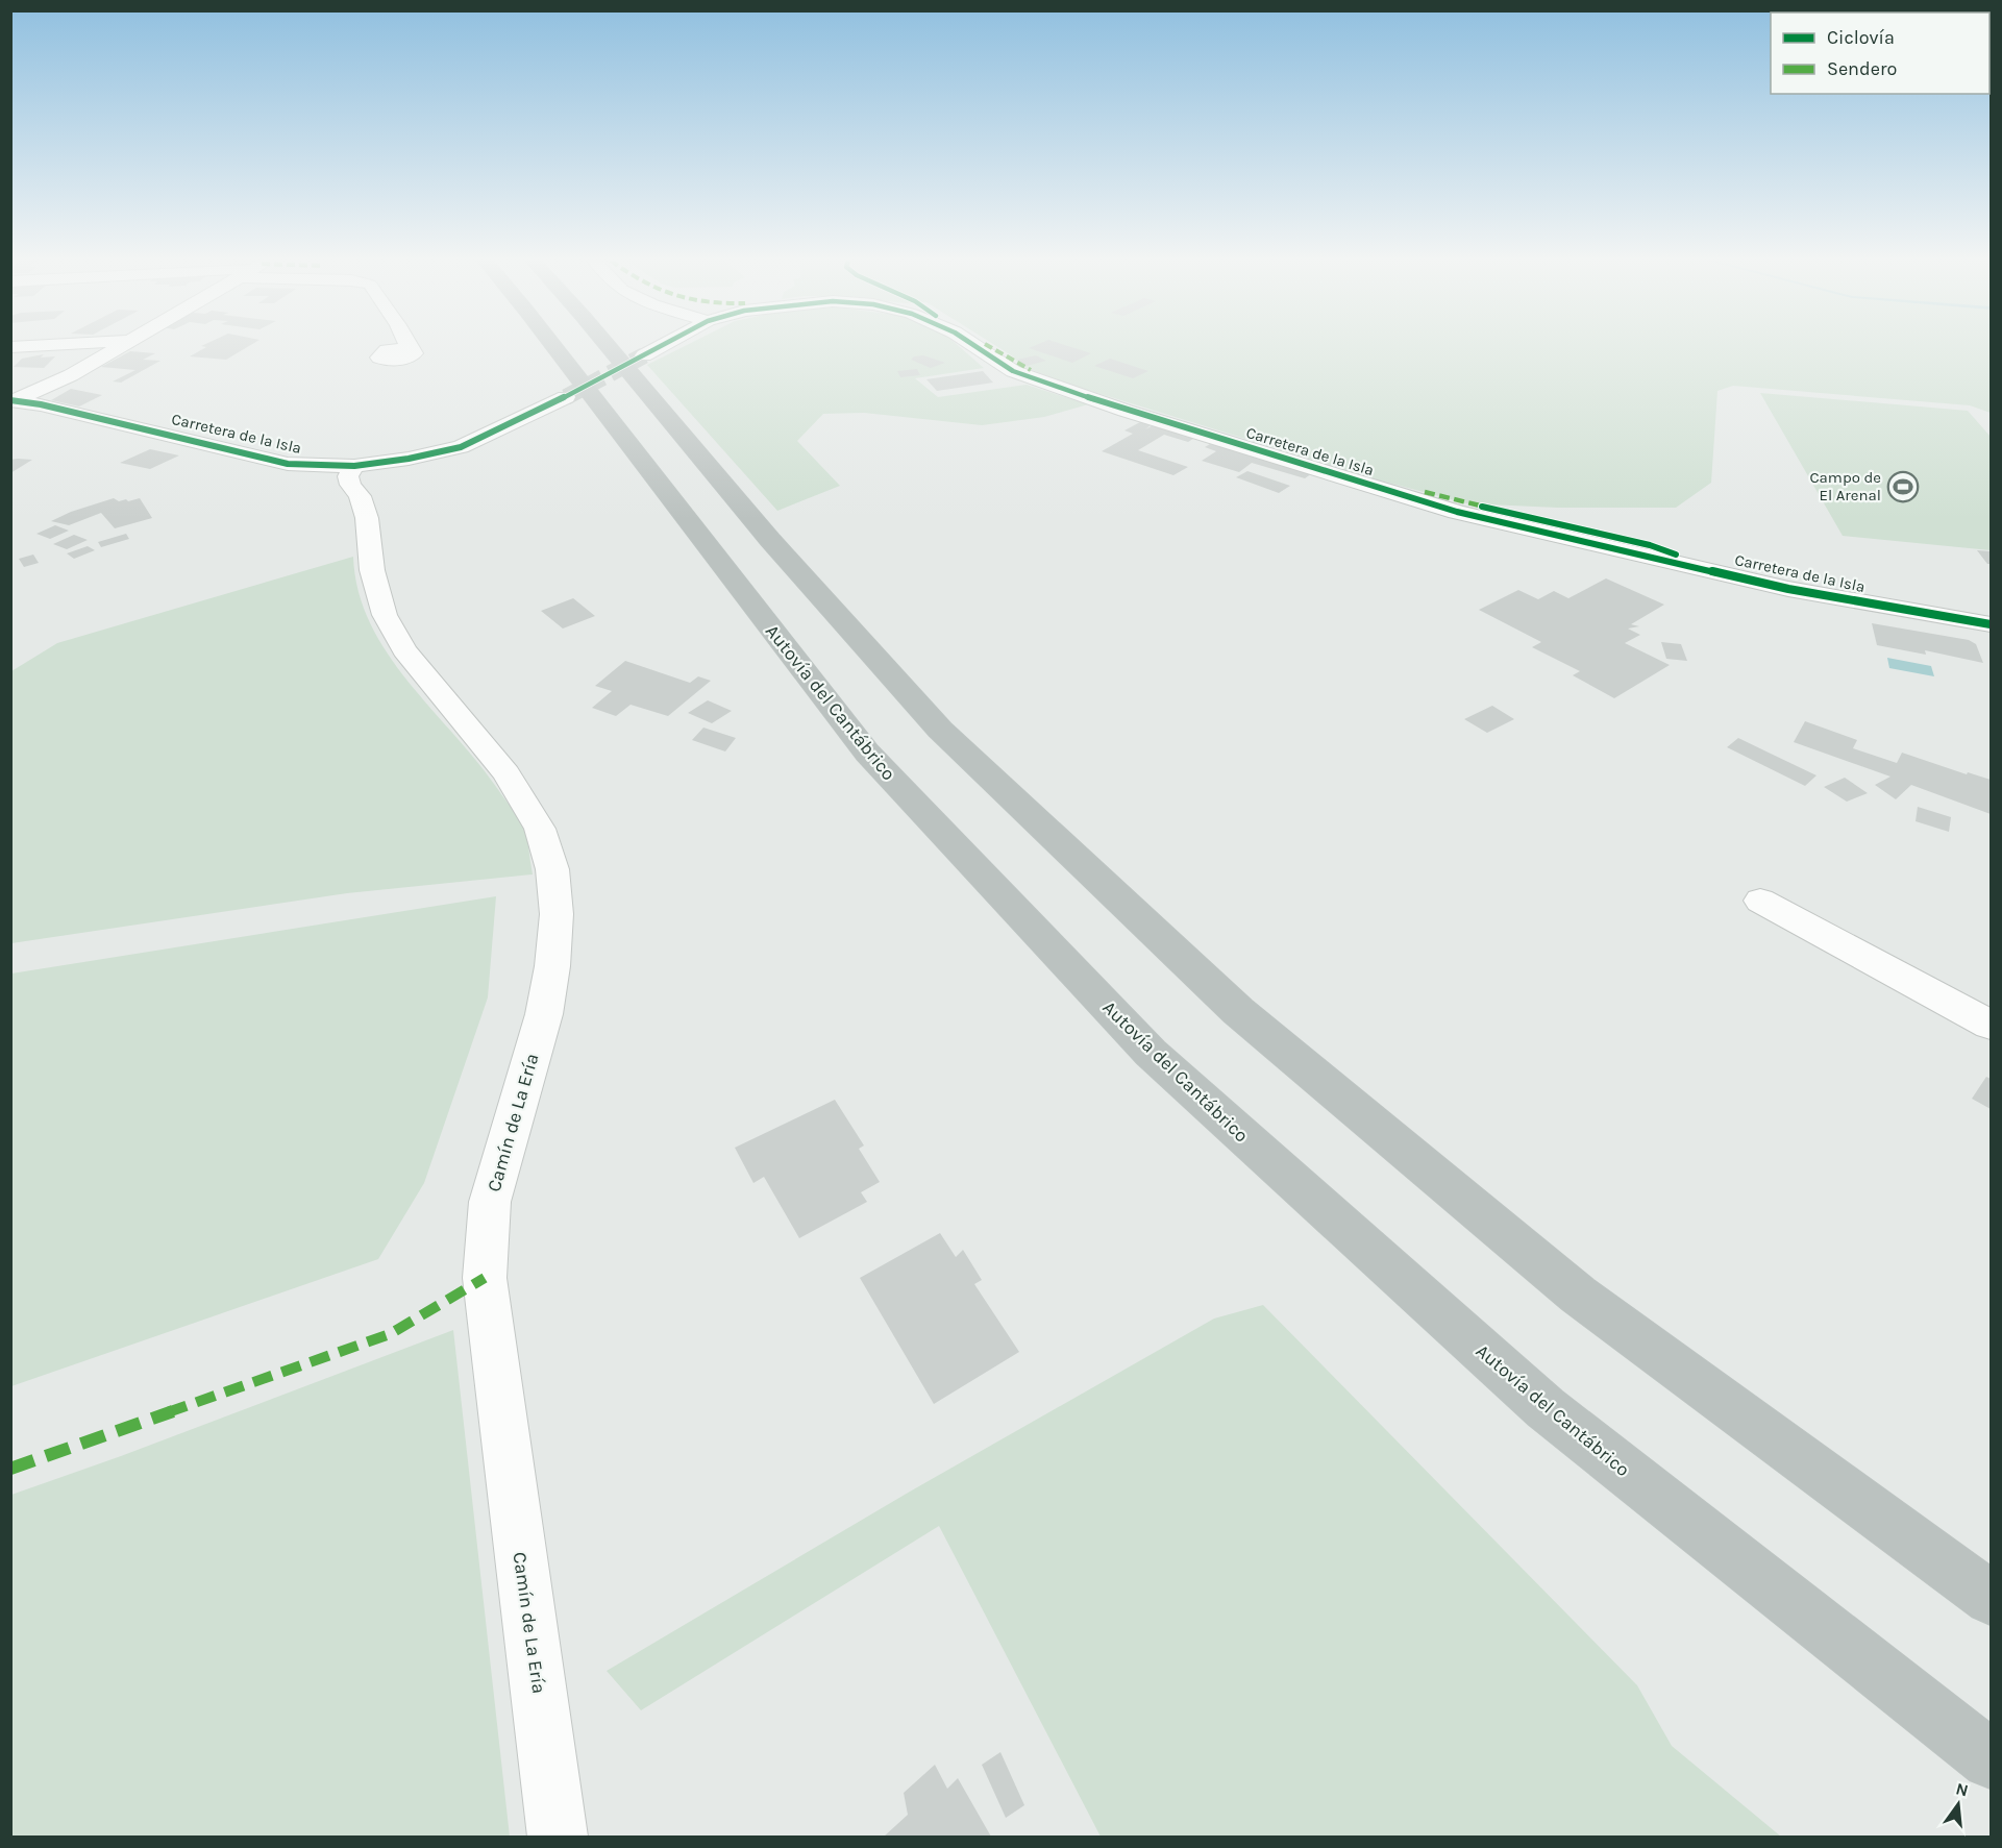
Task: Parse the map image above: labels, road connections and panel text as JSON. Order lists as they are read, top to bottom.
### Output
{
  "streets": {
    "highway": ["Autovía del Cantábrico"],
    "street": ["Carretera de la Isla", "Camín de La Ería"]
  },
  "crossings": [
    ["Carretera de la Isla", "Camín de La Ería"]
  ],
  "places": {
    "sports": ["Campo de El Arenal"]
  },
  "legend": ["Ciclovía", "Sendero"],
  "north": "top"
}
